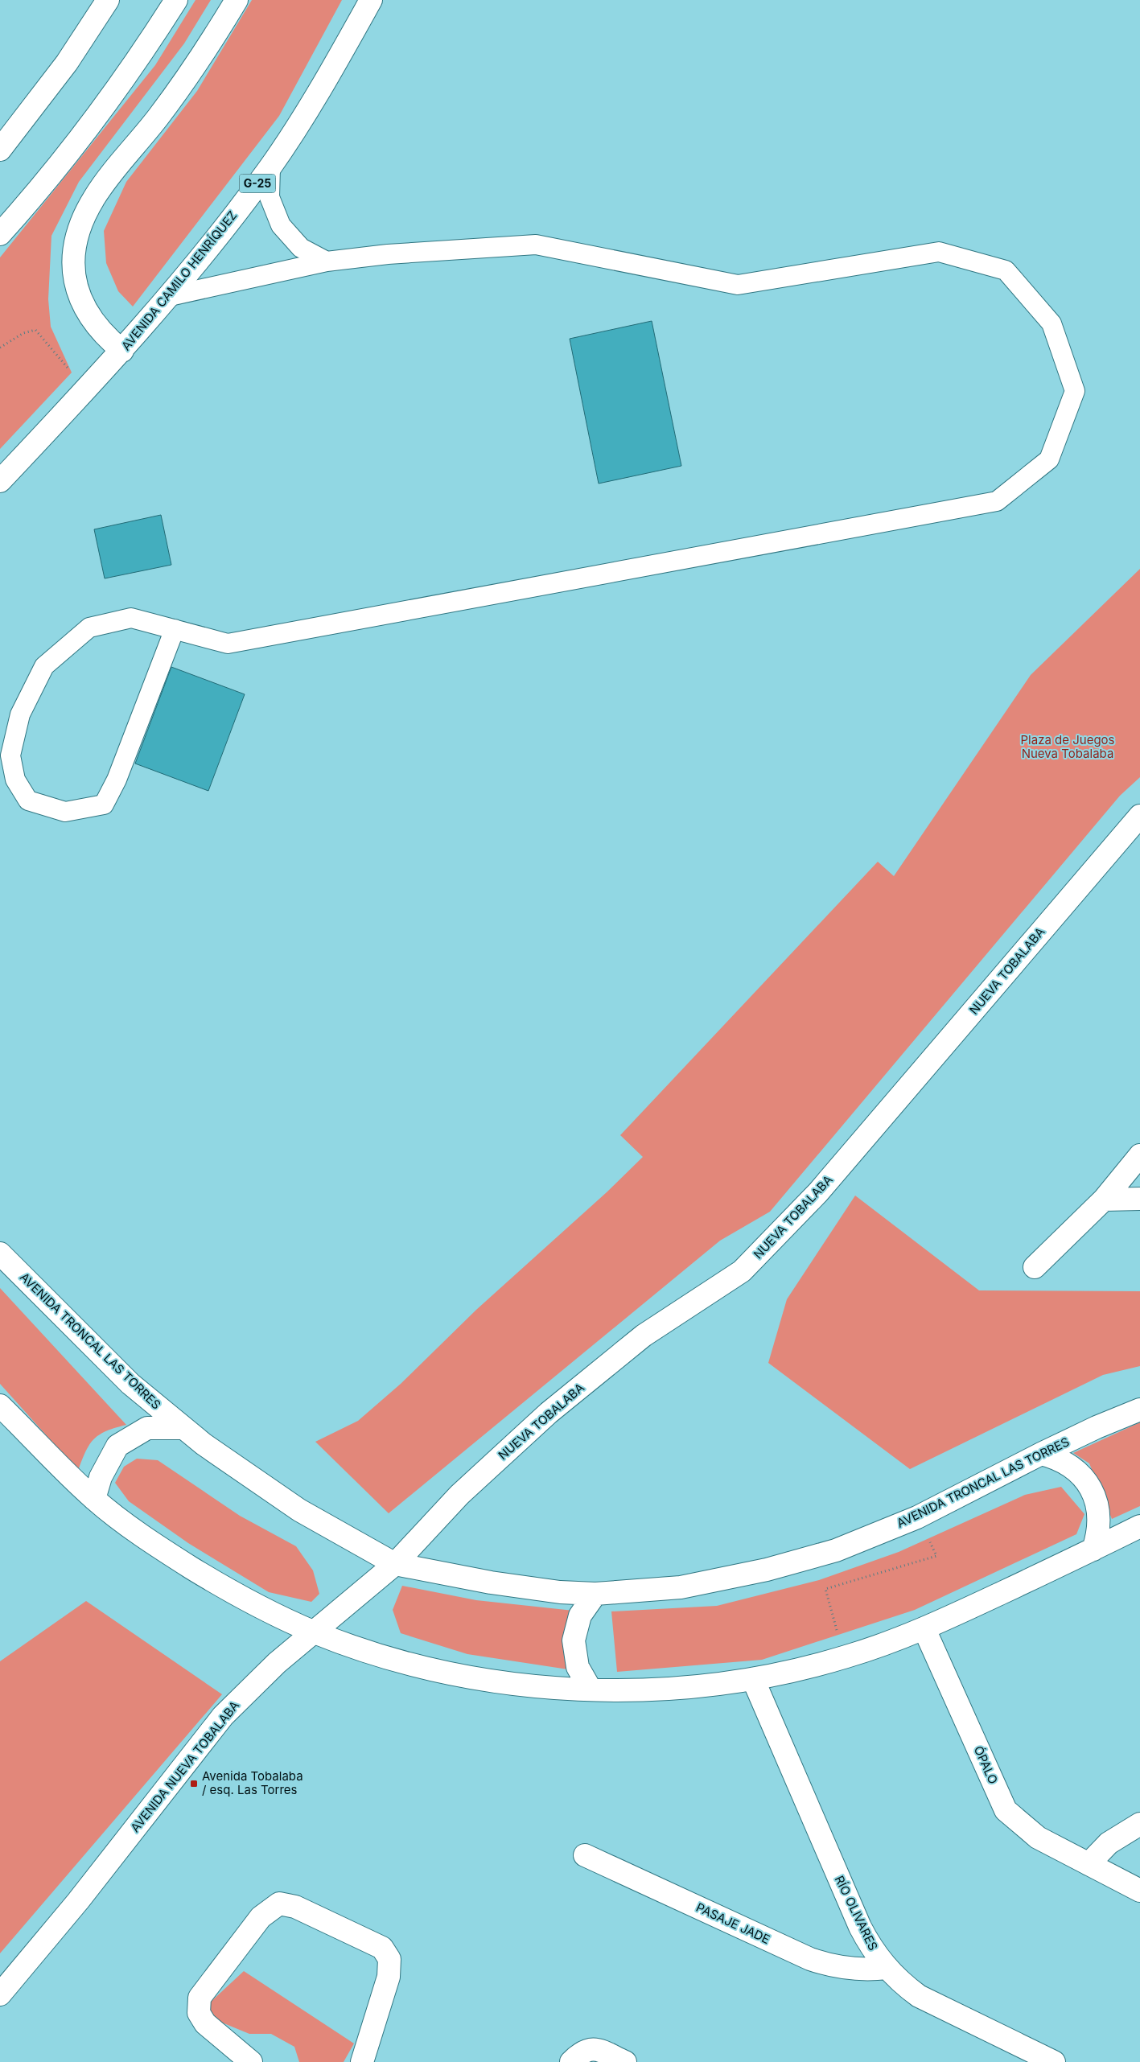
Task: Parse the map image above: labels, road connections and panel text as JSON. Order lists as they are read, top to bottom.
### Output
{
  "streets": {
    "street": [
      "G-25",
      "AVENIDA CAMILO HENRÍQUEZ",
      "NUEVA TOBALABA",
      "AVENIDA TRONCAL LAS TORRES",
      "ÓPALO",
      "AVENIDA NUEVA TOBALABA",
      "RÍO OLIVARES",
      "PASAJE JADE"
    ]
  },
  "crossings": [
    ["NUEVA TOBALABA", "AVENIDA TRONCAL LAS TORRES"],
    ["NUEVA TOBALABA", "AVENIDA NUEVA TOBALABA"],
    ["AVENIDA TRONCAL LAS TORRES", "AVENIDA NUEVA TOBALABA"],
    ["RÍO OLIVARES", "PASAJE JADE"]
  ],
  "parks": ["Plaza de Juegos Nueva Tobalaba"],
  "places": {
    "transit": ["Avenida Tobalaba / esq. Las Torres"]
  }
}
